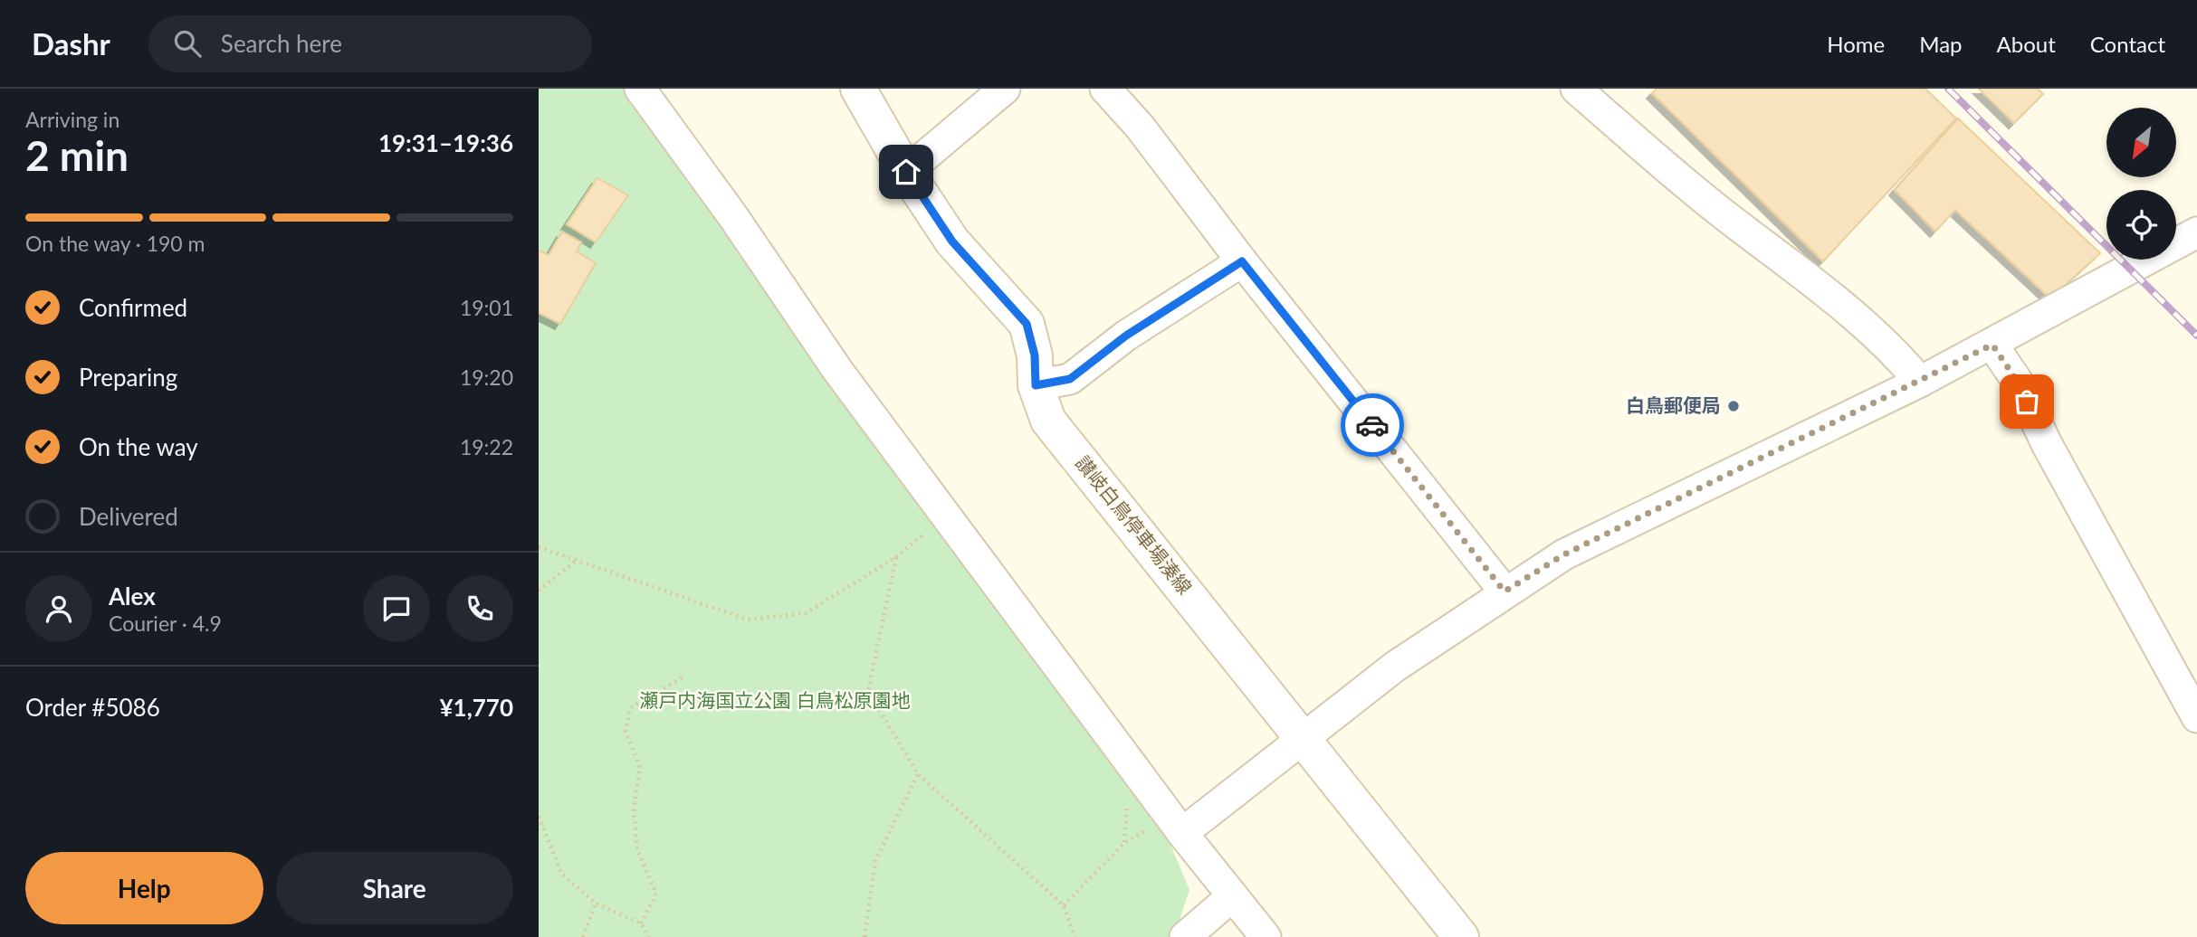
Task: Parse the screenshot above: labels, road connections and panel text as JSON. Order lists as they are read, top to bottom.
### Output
{
  "streets": {
    "main road": ["讃岐白鳥停車場湊線"]
  },
  "parks": ["瀬戸内海国立公園 白鳥松原園地"],
  "places": ["白鳥郵便局"],
  "north": "bottom left",
  "page": {
    "header": "Dashr",
    "search": "Search here",
    "nav": [
      "Home",
      "Map",
      "About",
      "Contact"
    ],
    "heading": ["2 min", "Arriving in", "19:31–19:36"],
    "panel": [
      "Alex",
      "Courier · 4.9",
      "Order #5086",
      "¥1,770"
    ],
    "bar": "On the way · 190 m",
    "list": [
      ["Confirmed", "19:01"],
      ["Preparing", "19:20"],
      ["On the way", "19:22"],
      "Delivered"
    ],
    "buttons": ["Help", "Share"]
  }
}
